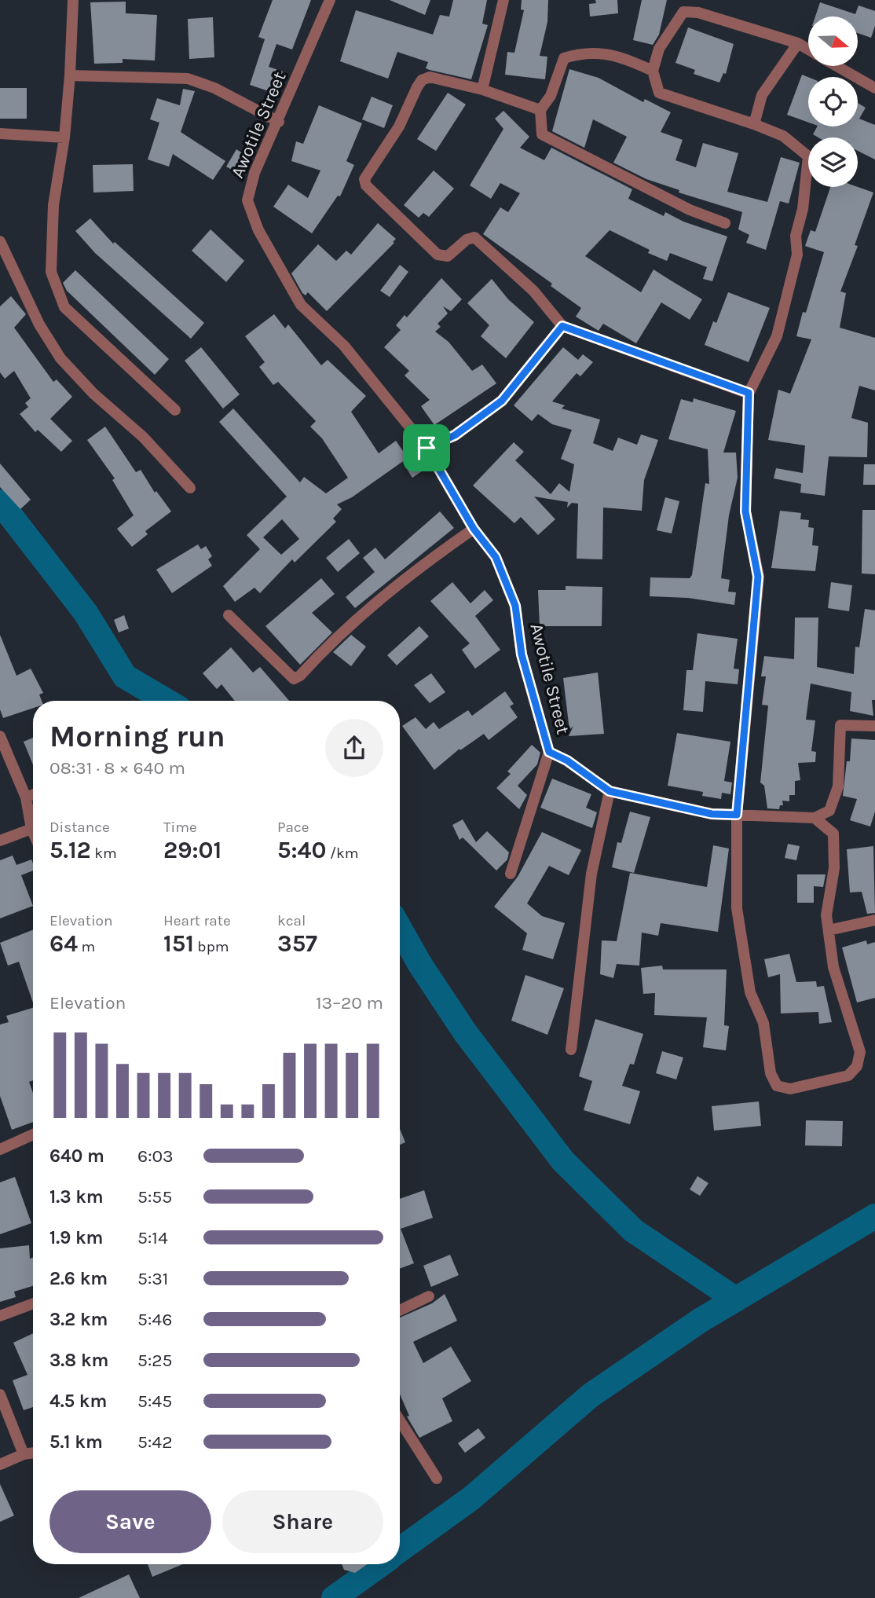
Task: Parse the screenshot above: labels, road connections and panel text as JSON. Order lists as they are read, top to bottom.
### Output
{
  "streets": {
    "street": ["Awotile Street"]
  },
  "north": "right",
  "page": {
    "heading": ["Morning run", "08:31 · 8 × 640 m"],
    "stats": [
      ["Distance", "5.12 km"],
      ["Time", "29:01"],
      ["Pace", "5:40 /km"],
      ["Elevation", "64 m"],
      ["Heart rate", "151 bpm"],
      ["kcal", "357"]
    ],
    "chart": ["Elevation", "13–20 m"],
    "list": [
      {
        "name": "640 m",
        "note": "6:03"
      },
      {
        "name": "1.3 km",
        "note": "5:55"
      },
      {
        "name": "1.9 km",
        "note": "5:14"
      },
      {
        "name": "2.6 km",
        "note": "5:31"
      },
      {
        "name": "3.2 km",
        "note": "5:46"
      },
      {
        "name": "3.8 km",
        "note": "5:25"
      },
      {
        "name": "4.5 km",
        "note": "5:45"
      },
      {
        "name": "5.1 km",
        "note": "5:42"
      }
    ],
    "buttons": ["Save", "Share"]
  }
}
